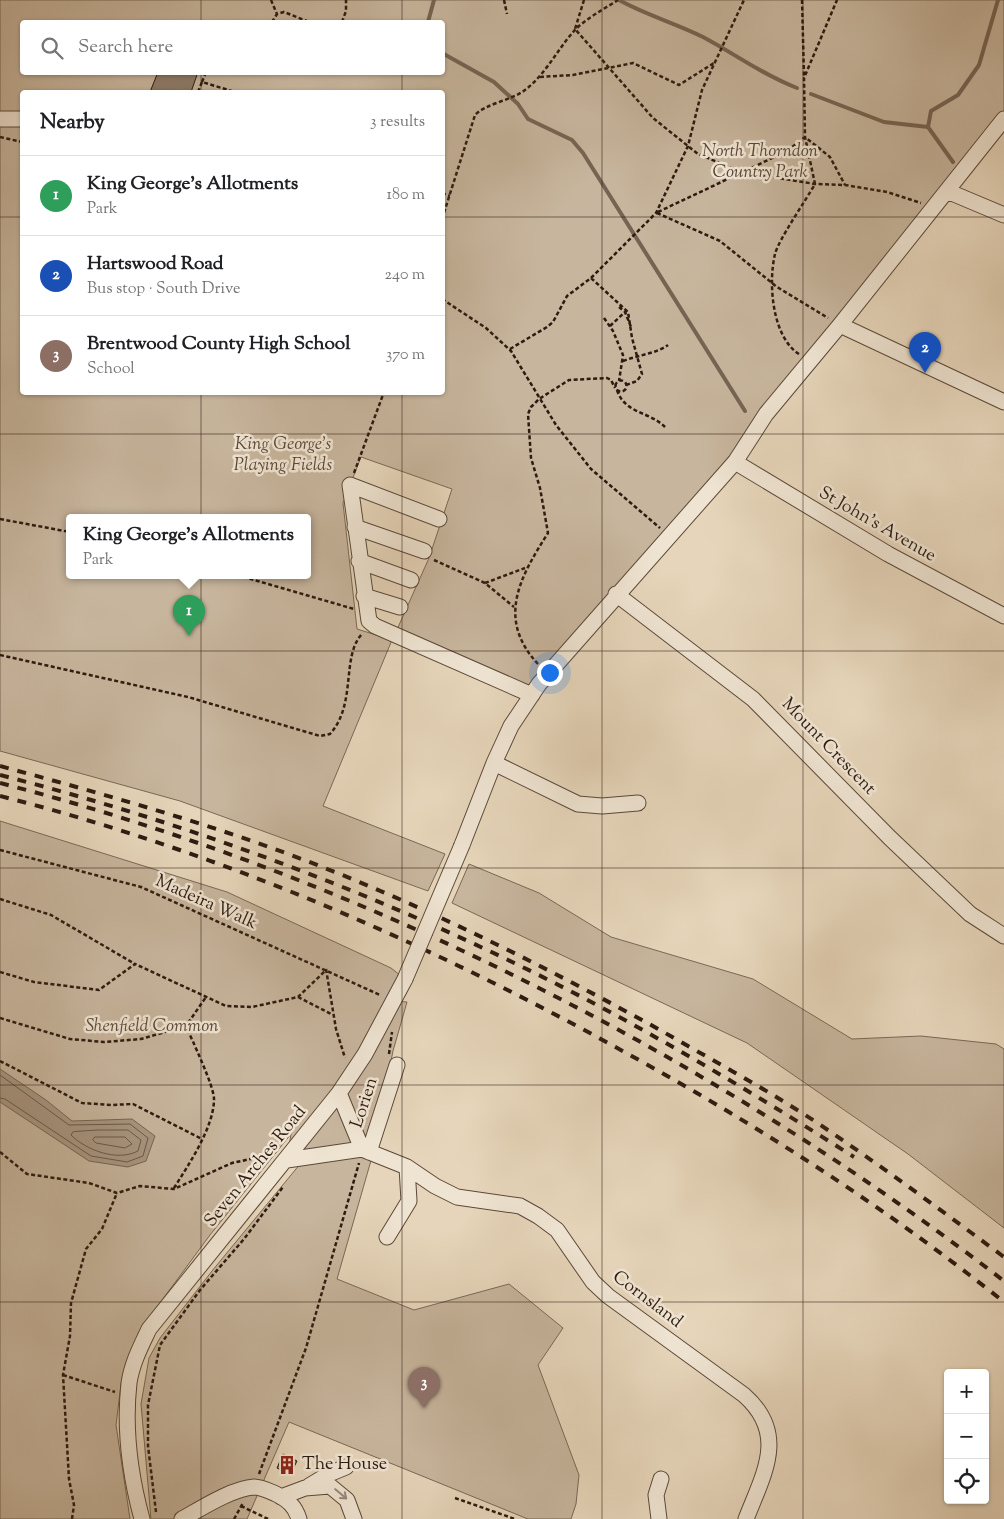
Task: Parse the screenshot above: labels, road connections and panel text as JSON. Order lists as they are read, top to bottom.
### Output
{
  "streets": {
    "street": [
      "St John's Avenue",
      "Mount Crescent",
      "Lorien",
      "Seven Arches Road",
      "Cornsland"
    ],
    "path": ["Madeira Walk"]
  },
  "crossings": [
    ["St John's Avenue", "Seven Arches Road"],
    ["Mount Crescent", "Seven Arches Road"],
    ["Madeira Walk", "Seven Arches Road"],
    ["Lorien", "Cornsland"]
  ],
  "parks": ["North Thorndon Country Park", "King George's Playing Fields", "Shenfield Common"],
  "places": {
    "building": ["The House"]
  },
  "page": {
    "search": "Search here",
    "heading": ["Nearby", "3 results"],
    "list": [
      {
        "mark": "1",
        "name": "King George's Allotments",
        "note": "Park",
        "value": "180 m"
      },
      {
        "mark": "2",
        "name": "Hartswood Road",
        "note": "Bus stop · South Drive",
        "value": "240 m"
      },
      {
        "mark": "3",
        "name": "Brentwood County High School",
        "note": "School",
        "value": "370 m"
      }
    ],
    "pins": ["2", "1", "3"],
    "popup": ["King George's Allotments", "Park"],
    "map_buttons": ["+", "−"]
  }
}
